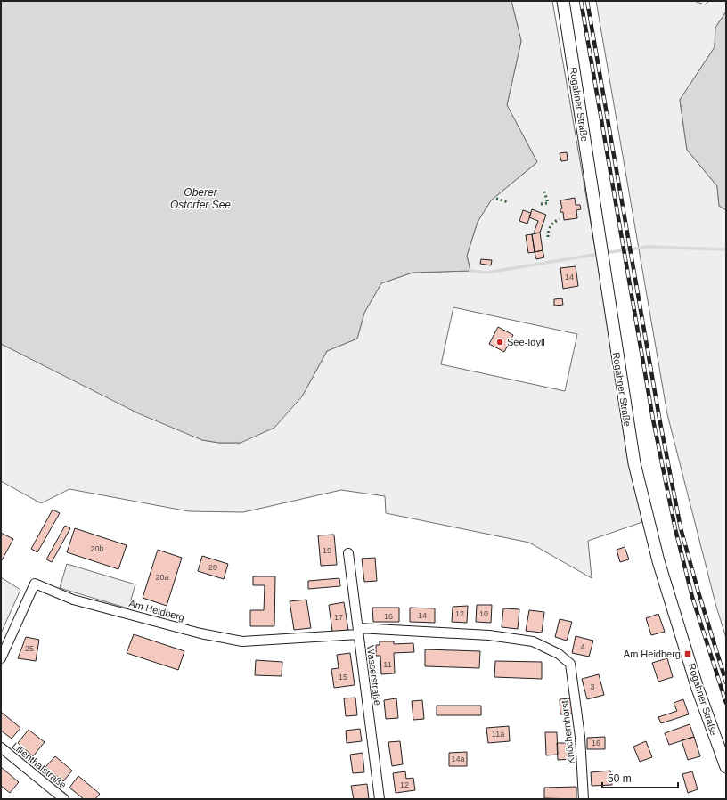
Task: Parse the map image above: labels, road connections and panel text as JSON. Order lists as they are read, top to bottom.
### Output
{
  "streets": {
    "street": [
      "Rogahner Straße",
      "Am Heidberg",
      "Wasserstraße",
      "Knöchernhorst",
      "Lilienthalstraße"
    ]
  },
  "crossings": [
    ["Am Heidberg", "Wasserstraße"],
    ["Am Heidberg", "Knöchernhorst"]
  ],
  "water": ["Oberer Ostorfer See"],
  "places": {
    "other": ["See-Idyll"],
    "transit": ["Am Heidberg"]
  },
  "house_numbers": [
    "14",
    "20b",
    "19",
    "20",
    "20a",
    "12",
    "10",
    "14",
    "16",
    "17",
    "4",
    "25",
    "11",
    "15",
    "3",
    "11a",
    "16",
    "14a",
    "12"
  ],
  "scale_bar": "50 m"
}
